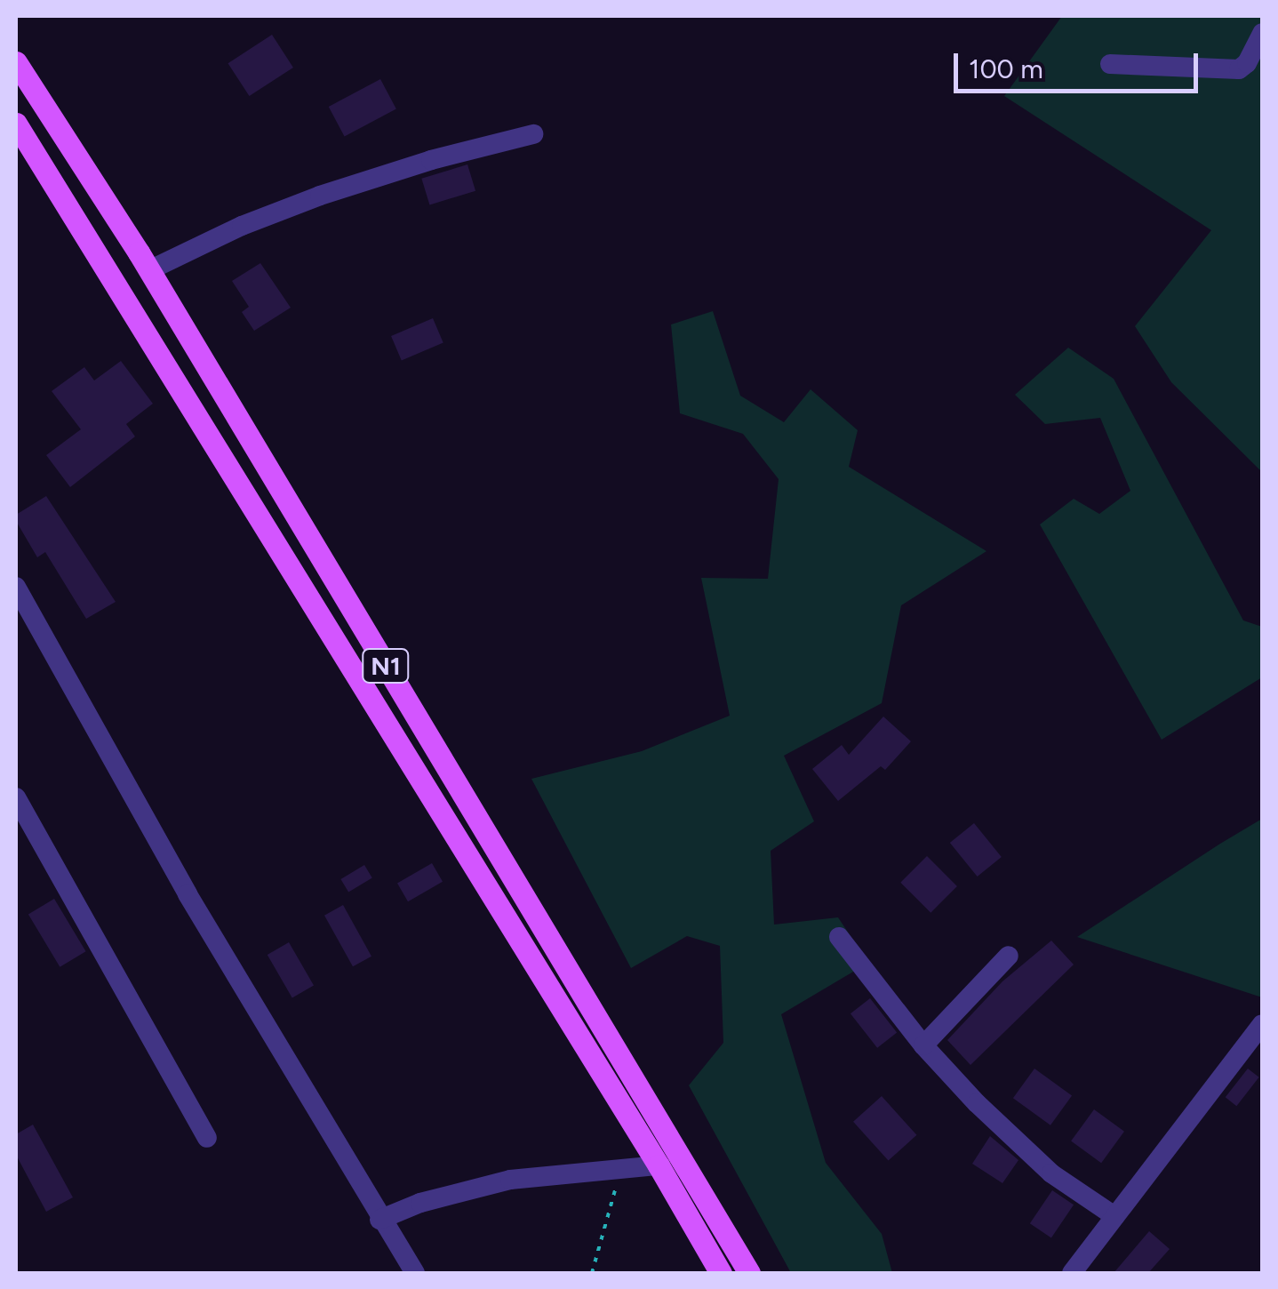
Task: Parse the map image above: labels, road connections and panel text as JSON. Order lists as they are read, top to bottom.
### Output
{
  "streets": {
    "main road": ["N1"]
  },
  "scale_bar": "100 m"
}
